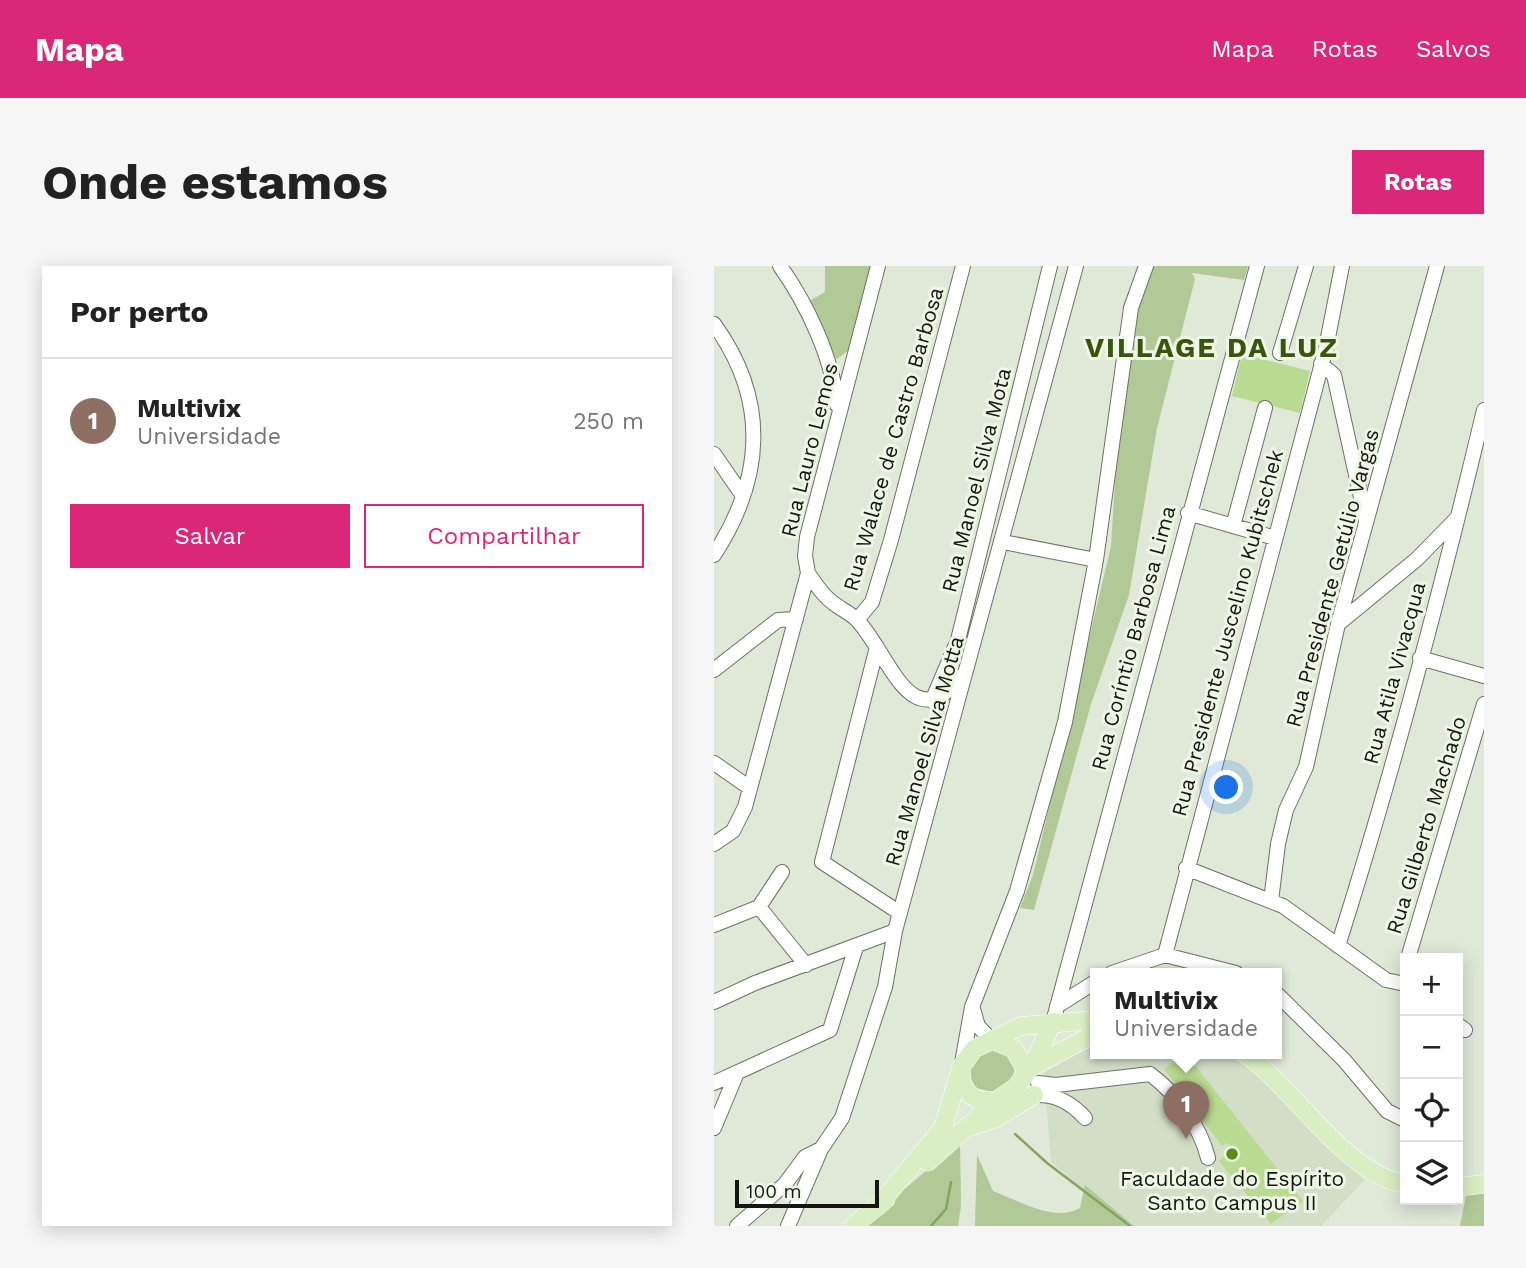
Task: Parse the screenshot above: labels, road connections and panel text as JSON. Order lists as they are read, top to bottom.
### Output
{
  "streets": {
    "street": [
      "Rua Walace de Castro Barbosa",
      "Rua Lauro Lemos",
      "Rua Manoel Silva Mota",
      "Rua Presidente Getúlio Vargas",
      "Rua Presidente Juscelino Kubitschek",
      "Rua Coríntio Barbosa Lima",
      "Rua Atila Vivacqua",
      "Rua Manoel Silva Motta",
      "Rua Gilberto Machado"
    ]
  },
  "districts": ["VILLAGE DA LUZ"],
  "places": ["Faculdade do Espírito Santo Campus II"],
  "scale_bar": "100 m",
  "page": {
    "header": "Mapa",
    "nav": ["Mapa", "Rotas", "Salvos"],
    "buttons": [
      "Rotas",
      ["Salvar", "Compartilhar"]
    ],
    "title": "Onde estamos",
    "heading": "Por perto",
    "list": [
      {
        "mark": "1",
        "name": "Multivix",
        "note": "Universidade",
        "value": "250 m"
      }
    ],
    "map_buttons": ["+", "−"],
    "popup": ["Multivix", "Universidade"],
    "pins": "1",
    "scale": "100 m"
  }
}
